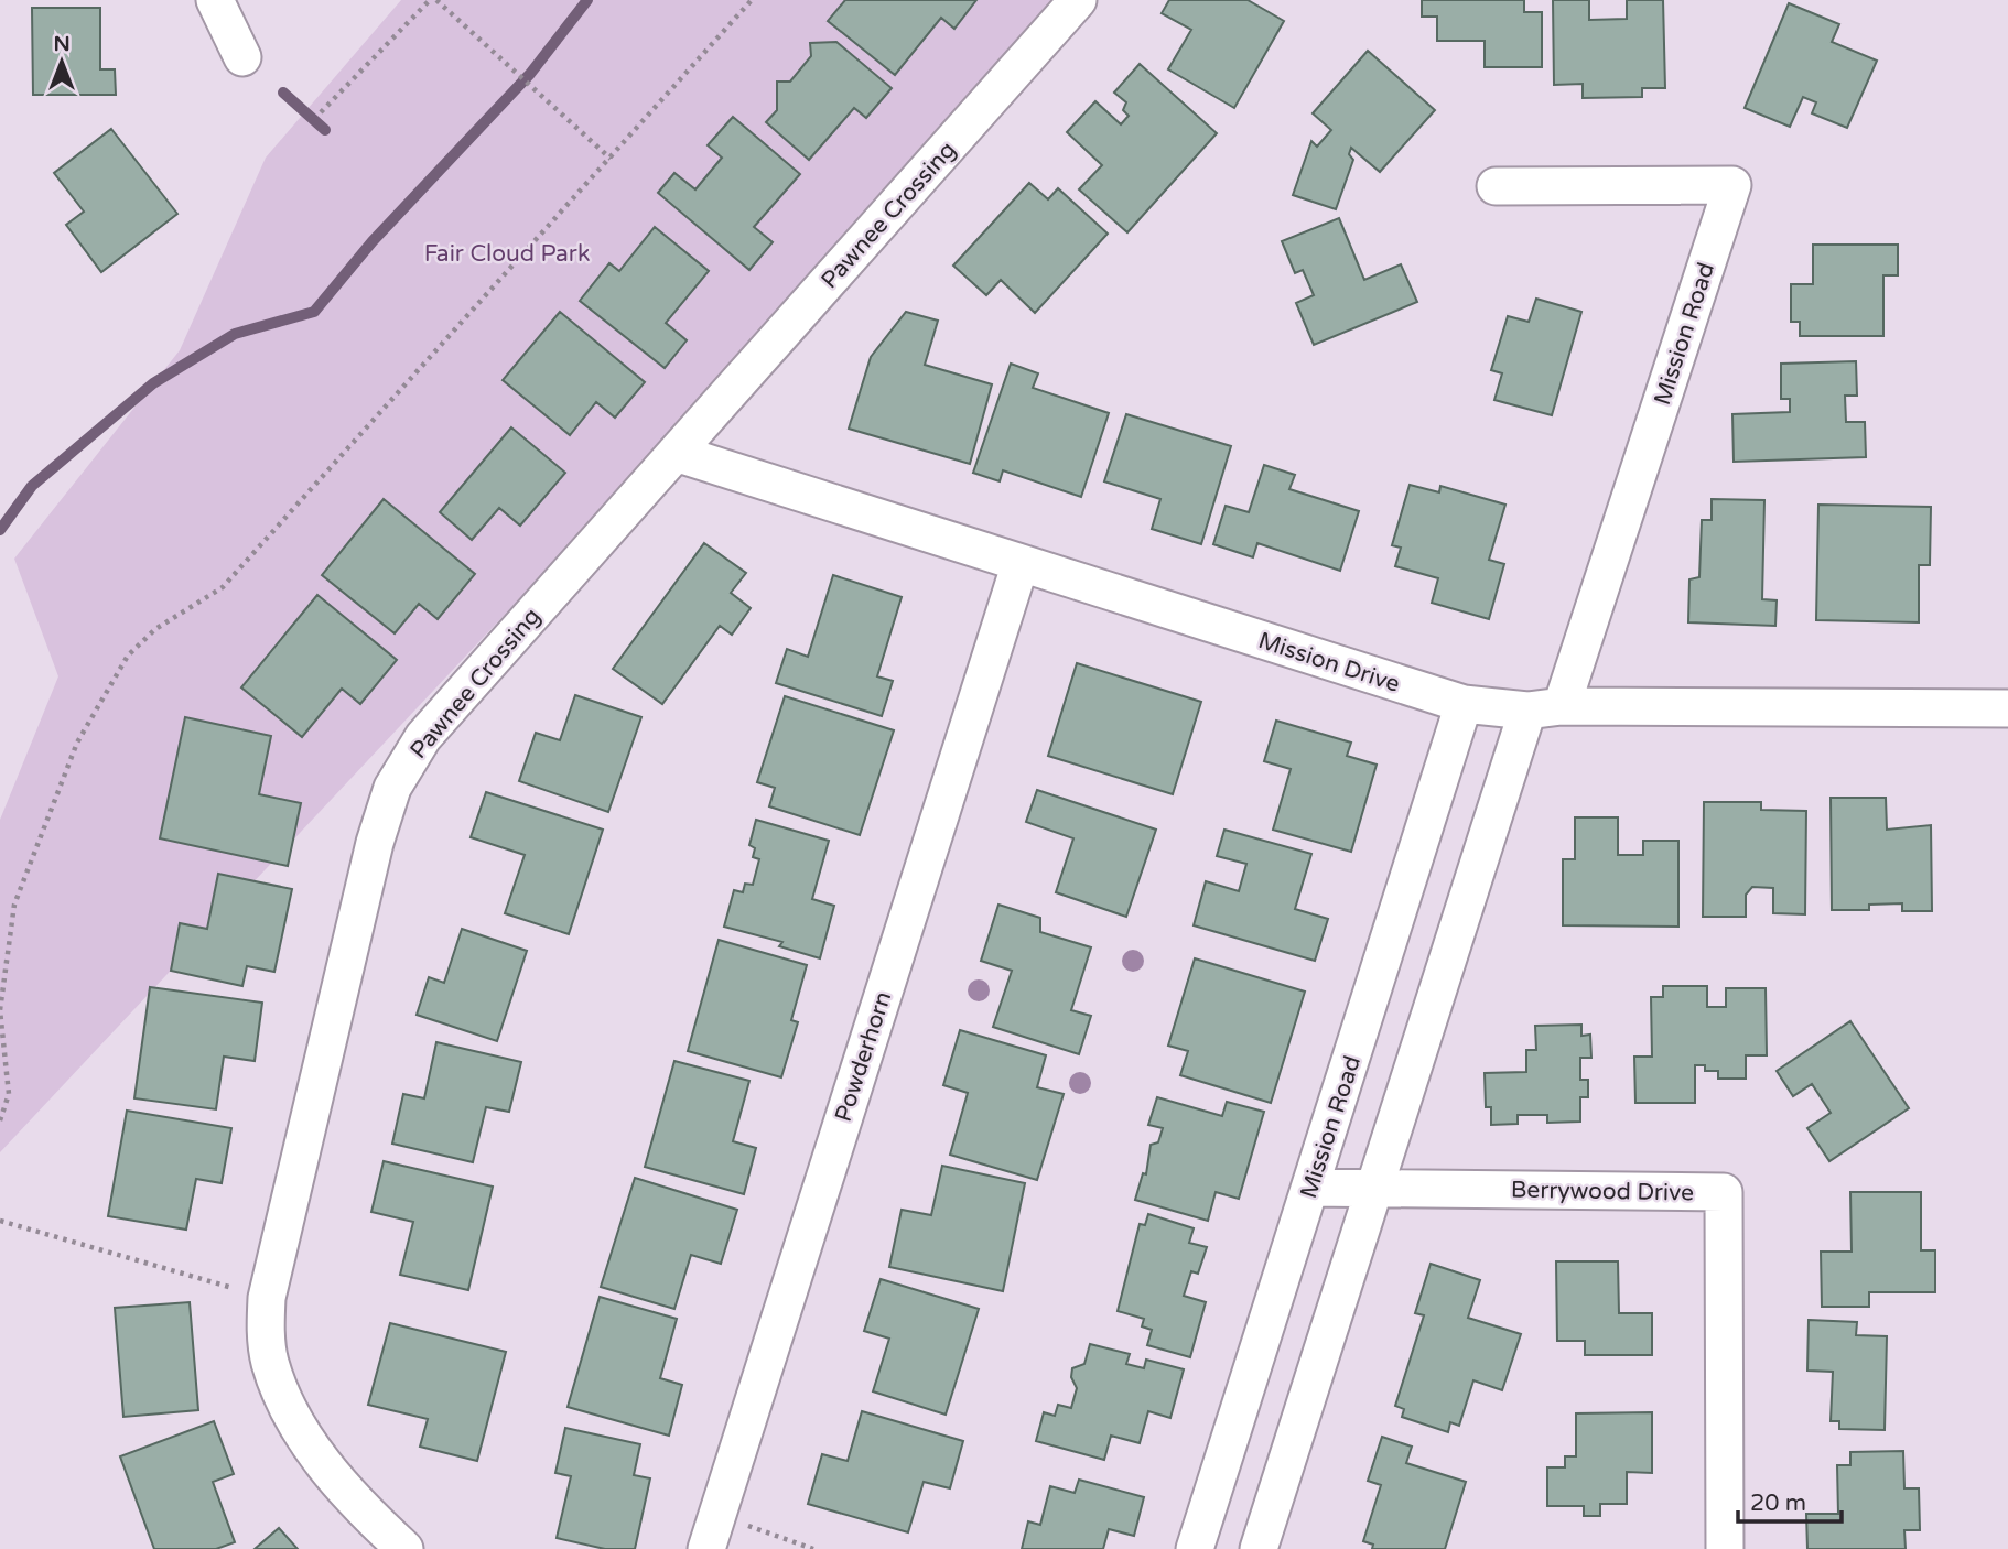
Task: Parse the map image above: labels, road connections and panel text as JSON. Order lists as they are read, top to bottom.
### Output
{
  "streets": {
    "street": [
      "Pawnee Crossing",
      "Mission Road",
      "Mission Drive",
      "Powderhorn",
      "Berrywood Drive"
    ]
  },
  "crossings": [
    ["Pawnee Crossing", "Mission Drive"],
    ["Mission Road", "Mission Drive"],
    ["Mission Road", "Berrywood Drive"],
    ["Mission Drive", "Powderhorn"]
  ],
  "parks": ["Fair Cloud Park"],
  "scale_bar": "20 m",
  "north": "top"
}
